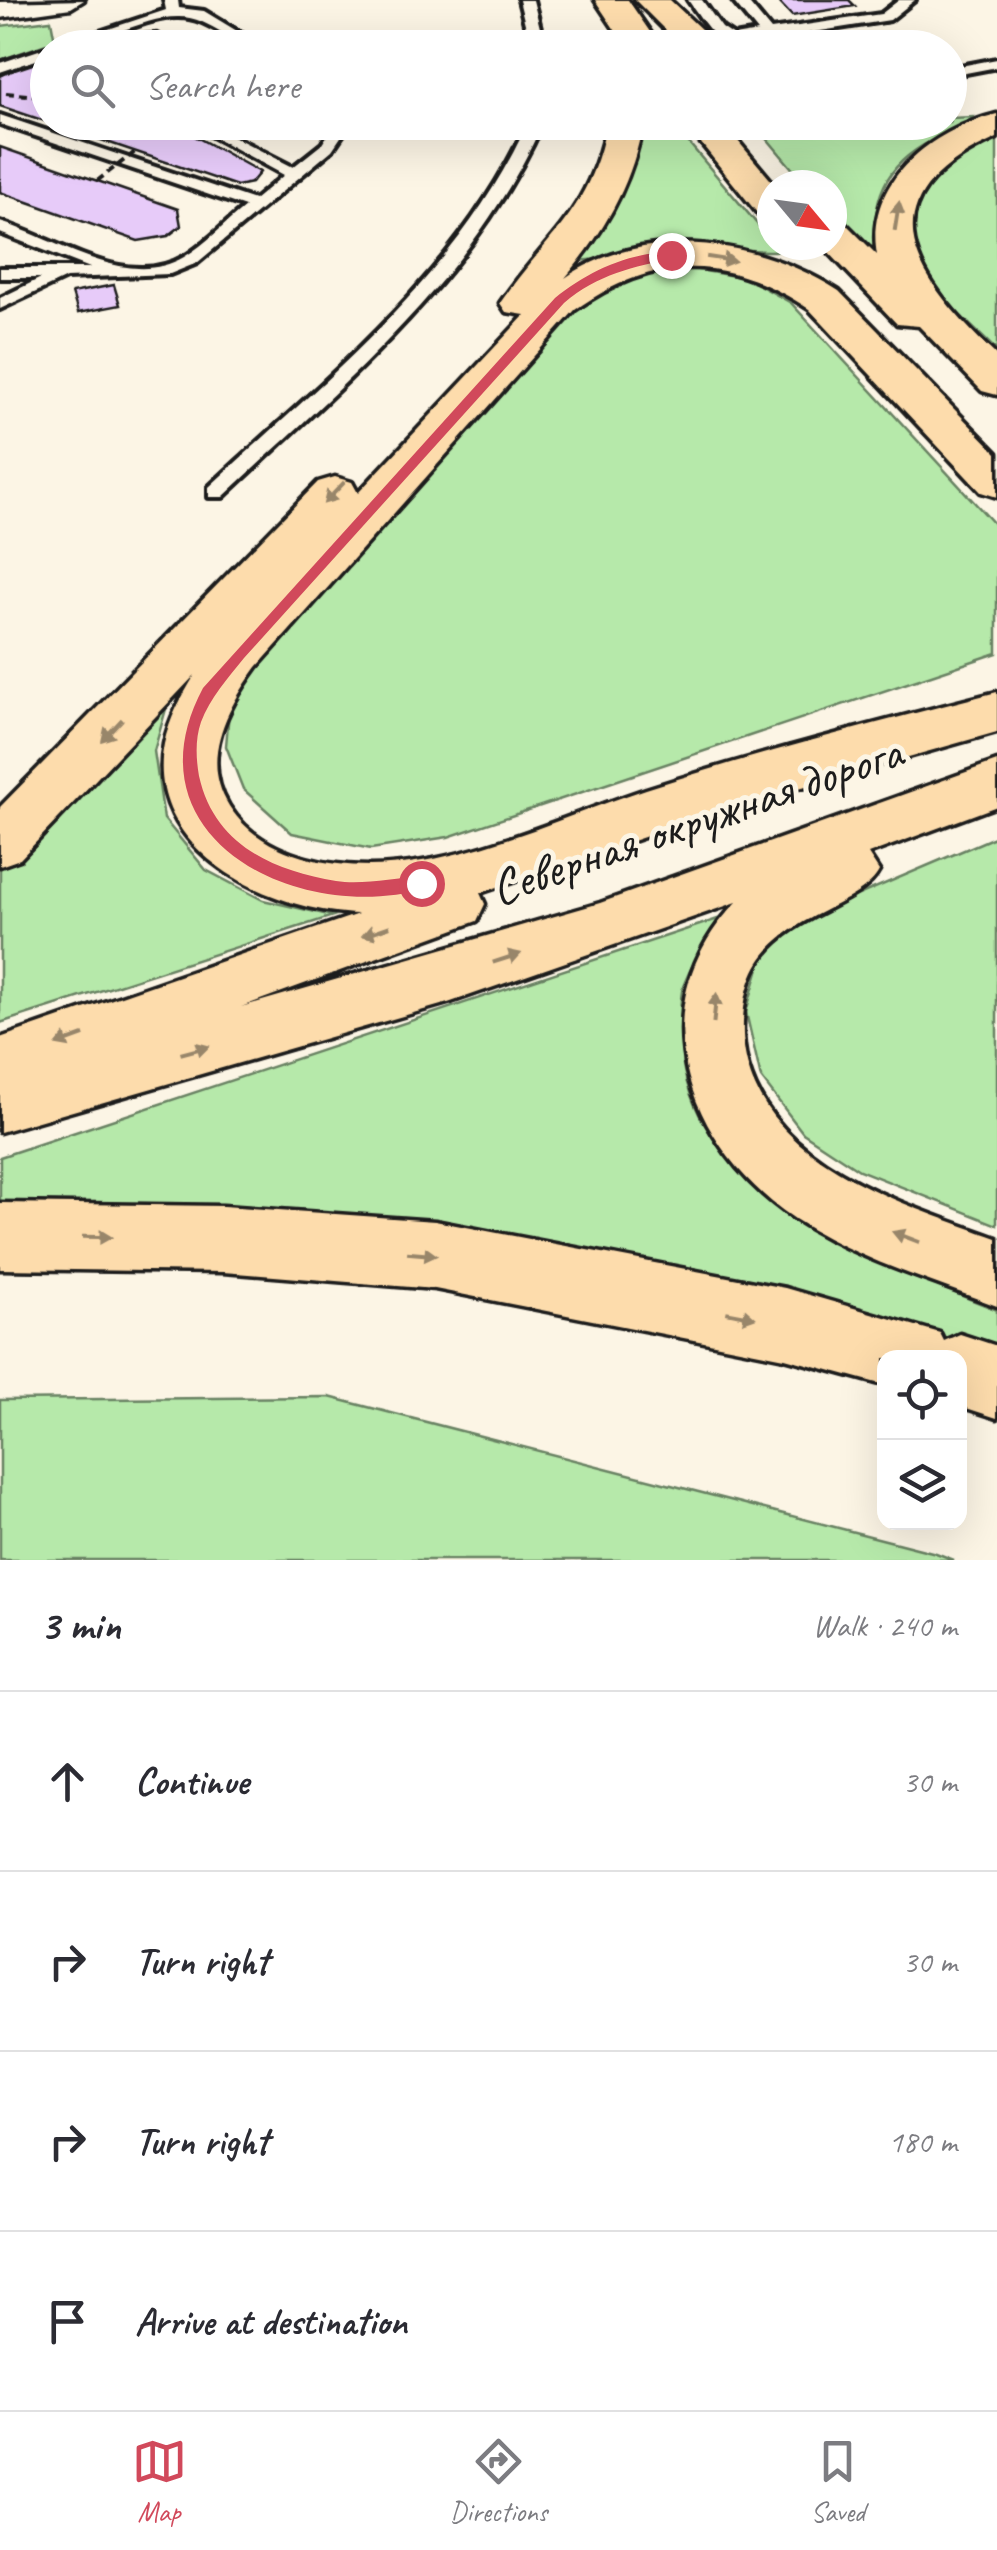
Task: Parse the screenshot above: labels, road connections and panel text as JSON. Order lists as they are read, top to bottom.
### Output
{
  "streets": {
    "main road": ["Северная окружная дорога"]
  },
  "north": "bottom right",
  "page": {
    "search": "Search here",
    "heading": ["3 min", "Walk · 240 m"],
    "list": [
      ["Continue", "30 m"],
      ["Turn right", "30 m"],
      ["Turn right", "180 m"],
      "Arrive at destination"
    ],
    "nav": ["Map", "Directions", "Saved"]
  }
}
